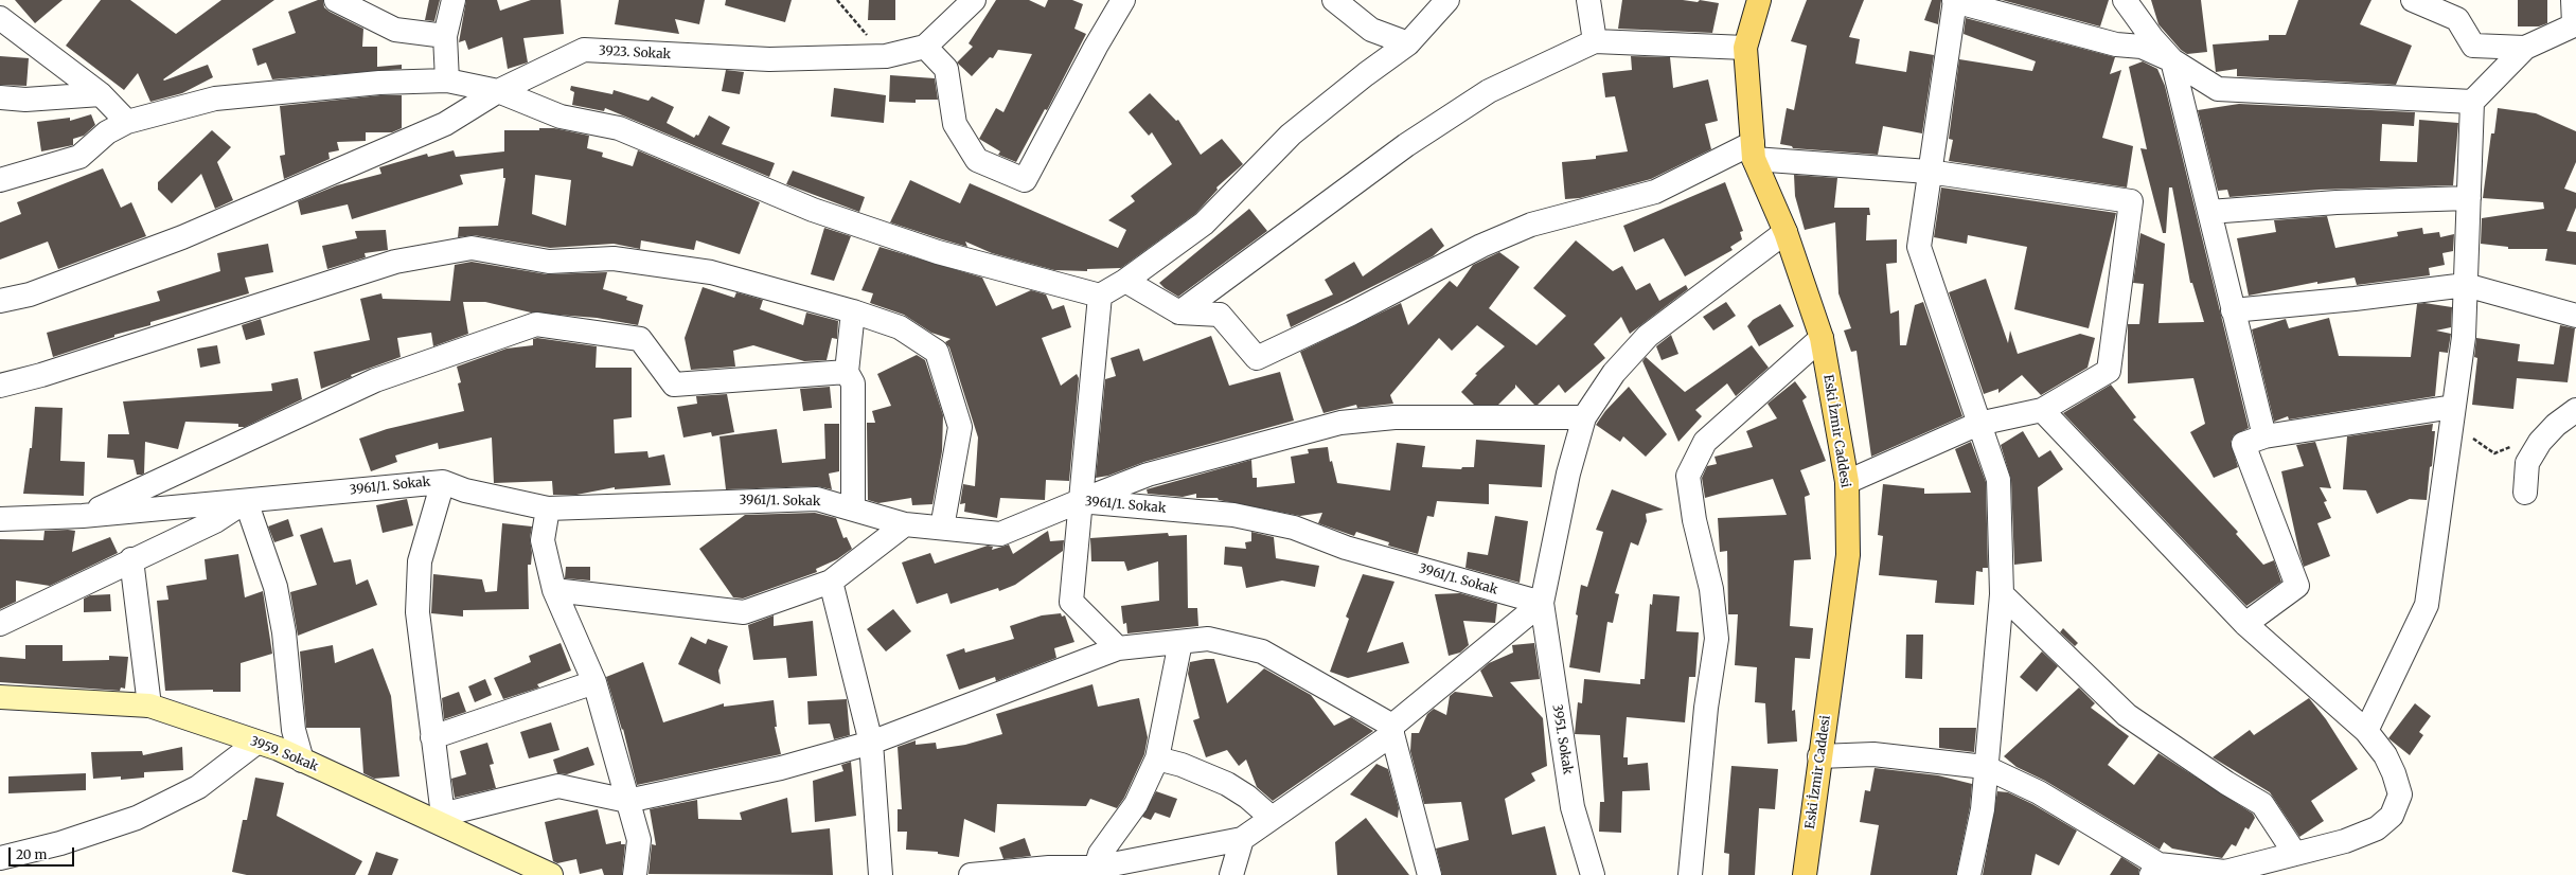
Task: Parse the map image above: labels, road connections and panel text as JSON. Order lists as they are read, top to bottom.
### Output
{
  "streets": {
    "main road": ["Eski İzmir Caddesi"],
    "street": [
      "3923. Sokak",
      "3961/1. Sokak",
      "3951. Sokak",
      "3959. Sokak"
    ]
  },
  "crossings": [
    ["3961/1. Sokak", "3951. Sokak"]
  ],
  "scale_bar": "20 m"
}
